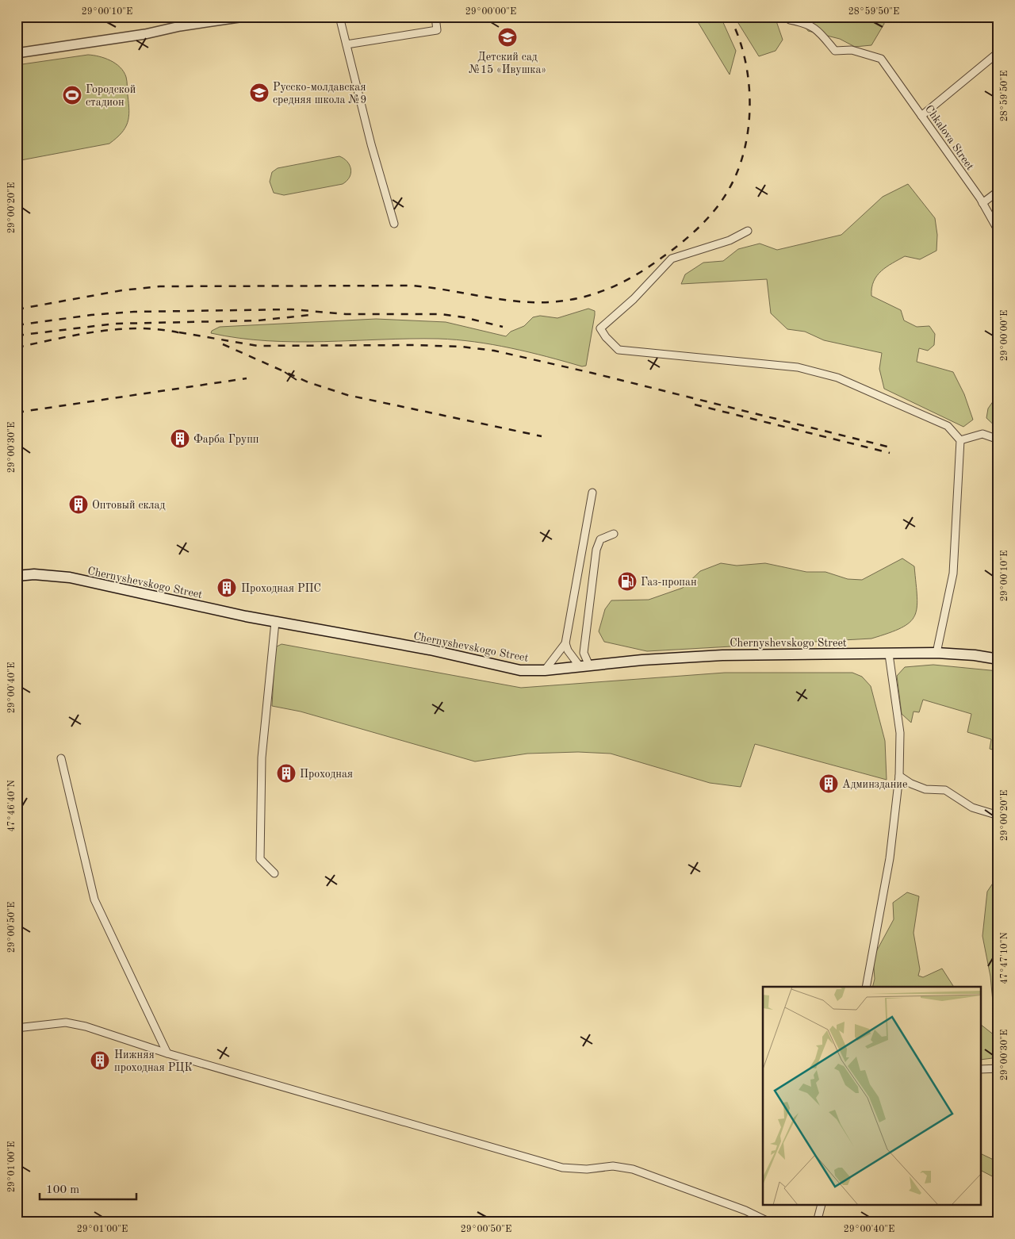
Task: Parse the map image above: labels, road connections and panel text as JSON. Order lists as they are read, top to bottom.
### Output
{
  "streets": {
    "main road": ["Chernyshevskogo Street"],
    "street": ["Chkalova Street"]
  },
  "places": {
    "school or university": ["Детский сад №15 «Ивушка»", "Русско-молдавская средняя школа №9"],
    "sports": ["Городской стадион"],
    "building": [
      "Фарба Групп",
      "Оптовый склад",
      "Проходная РПС",
      "Проходная",
      "Админздание",
      "Нижняя проходная РЦК"
    ],
    "fuel station": ["Газ-пропан"]
  },
  "scale_bar": "100 m",
  "coordinates": [
    "29°00'10\"E",
    "29°00'00\"E",
    "28°59'50\"E",
    "29°00'20\"E",
    "29°00'30\"E",
    "29°00'40\"E",
    "47°46'40\"N",
    "29°00'50\"E",
    "47°47'10\"N",
    "29°01'00\"E"
  ]
}
